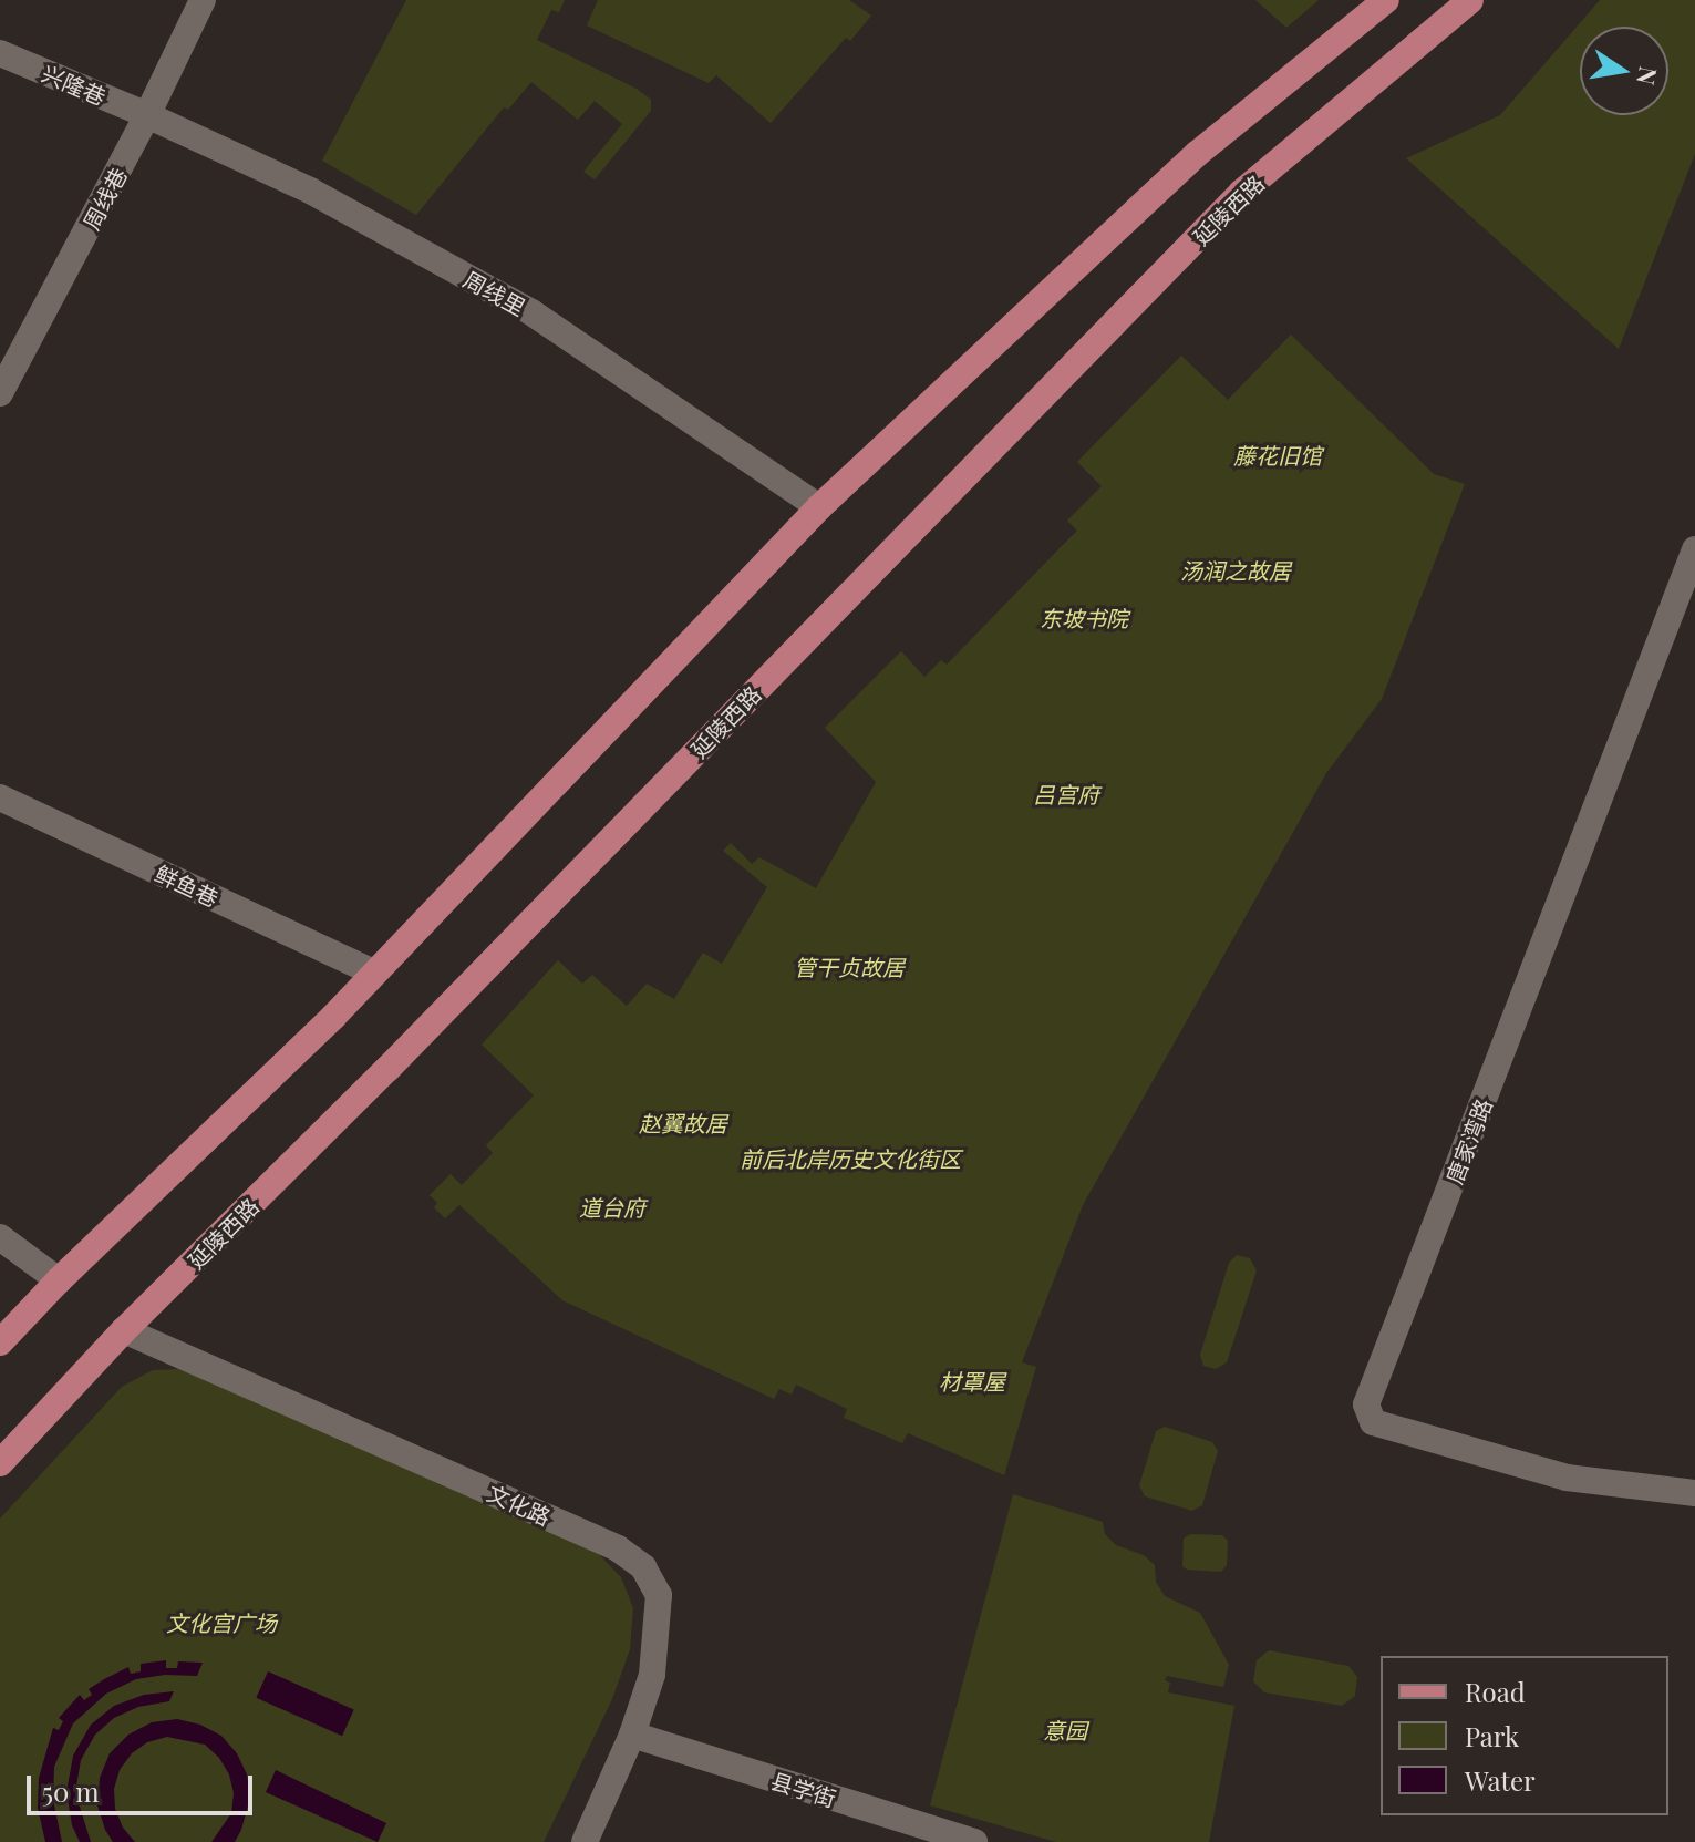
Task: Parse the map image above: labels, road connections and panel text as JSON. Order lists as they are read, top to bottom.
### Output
{
  "streets": {
    "main road": ["延陵西路"],
    "street": [
      "兴隆巷",
      "周线巷",
      "周线里",
      "鲜鱼巷",
      "唐家湾路",
      "文化路",
      "县学街"
    ]
  },
  "crossings": [
    ["兴隆巷", "周线巷"],
    ["兴隆巷", "周线里"],
    ["周线巷", "周线里"],
    ["延陵西路", "文化路"],
    ["文化路", "县学街"]
  ],
  "parks": [
    "藤花旧馆",
    "汤润之故居",
    "东坡书院",
    "吕宫府",
    "管干贞故居",
    "赵翼故居",
    "前后北岸历史文化街区",
    "道台府",
    "材罩屋",
    "文化宫广场",
    "意园"
  ],
  "legend": ["Road", "Park", "Water"],
  "scale_bar": "50 m",
  "north": "right"
}
